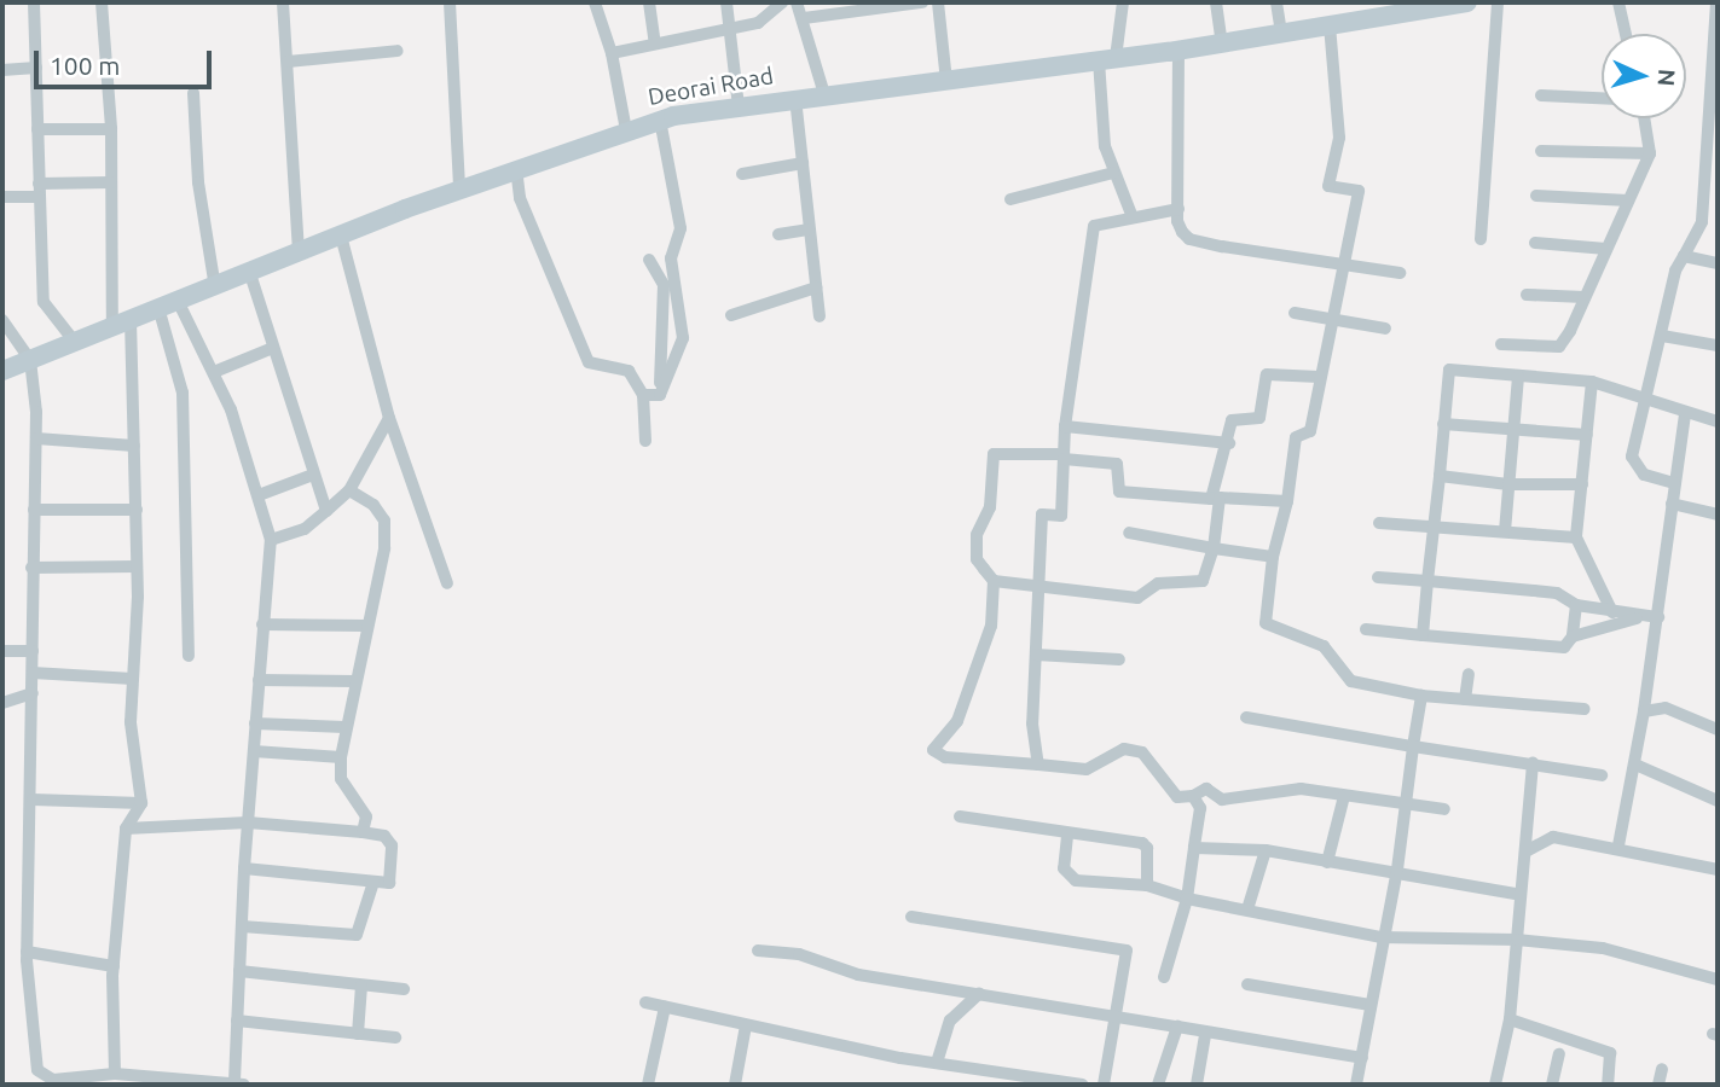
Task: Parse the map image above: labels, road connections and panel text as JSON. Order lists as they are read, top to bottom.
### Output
{
  "streets": {
    "street": ["Deorai Road"]
  },
  "scale_bar": "100 m",
  "north": "right"
}
